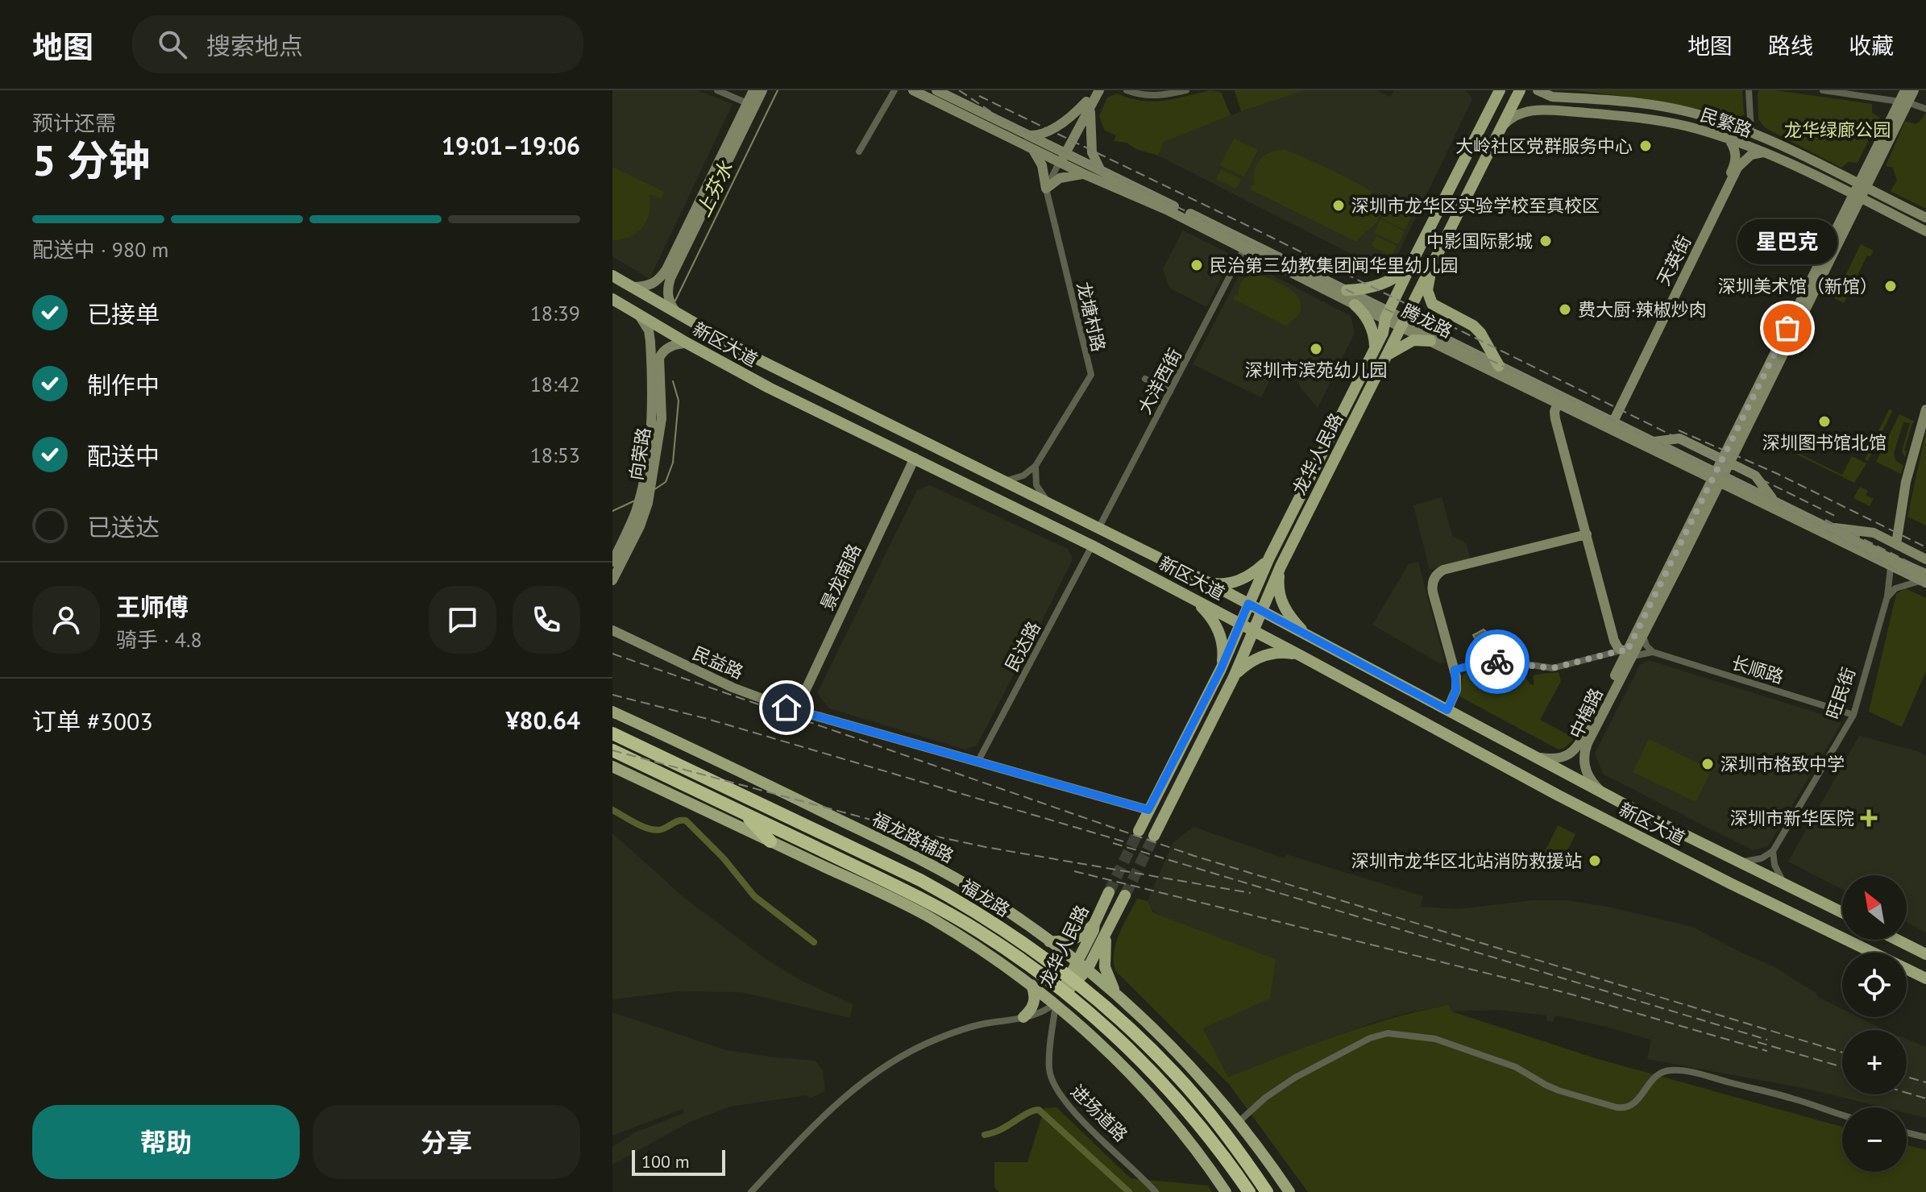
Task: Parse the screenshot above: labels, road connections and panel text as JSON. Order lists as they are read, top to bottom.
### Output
{
  "streets": {
    "highway": ["福龙路"],
    "main road": [
      "民繁路",
      "天英街",
      "腾龙路",
      "新区大道",
      "向荣路",
      "龙华人民路",
      "景龙南路",
      "民益路",
      "中梅路",
      "福龙路辅路"
    ],
    "street": [
      "龙塘村路",
      "大洋西街",
      "民达路",
      "长顺路",
      "旺民街",
      "进场道路"
    ]
  },
  "crossings": [
    ["民繁路", "天英街"],
    ["民繁路", "龙华人民路"],
    ["民繁路", "中梅路"],
    ["天英街", "腾龙路"],
    ["腾龙路", "大洋西街"],
    ["腾龙路", "龙华人民路"],
    ["腾龙路", "旺民街"],
    ["腾龙路", "中梅路"],
    ["新区大道", "大洋西街"],
    ["新区大道", "向荣路"],
    ["新区大道", "龙华人民路"],
    ["新区大道", "景龙南路"],
    ["新区大道", "民达路"],
    ["新区大道", "中梅路"],
    ["龙华人民路", "民益路"],
    ["龙华人民路", "福龙路辅路"],
    ["龙华人民路", "进场道路"],
    ["景龙南路", "民益路"],
    ["民达路", "民益路"],
    ["长顺路", "旺民街"]
  ],
  "water": ["上芬水"],
  "parks": ["龙华绿廊公园"],
  "places": {
    "other": [
      "大岭社区党群服务中心",
      "深圳市龙华区实验学校至真校区",
      "中影国际影城",
      "民治第三幼教集团闻华里幼儿园",
      "深圳美术馆（新馆）",
      "费大厨·辣椒炒肉",
      "星巴克",
      "深圳市滨苑幼儿园",
      "深圳图书馆北馆",
      "深圳市格致中学",
      "深圳市龙华区北站消防救援站"
    ],
    "health": ["深圳市新华医院"]
  },
  "scale_bar": "100 m",
  "north": "top left",
  "page": {
    "header": "地图",
    "search": "搜索地点",
    "nav": ["地图", "路线", "收藏"],
    "heading": ["5 分钟", "预计还需", "19:01–19:06"],
    "panel": [
      "王师傅",
      "骑手 · 4.8",
      "订单 #3003",
      "¥80.64"
    ],
    "bar": "配送中 · 980 m",
    "bubble": "星巴克",
    "list": [
      ["已接单", "18:39"],
      ["制作中", "18:42"],
      ["配送中", "18:53"],
      "已送达"
    ],
    "map_buttons": ["+", "−"],
    "buttons": ["帮助", "分享"],
    "scale": "100 m"
  }
}
